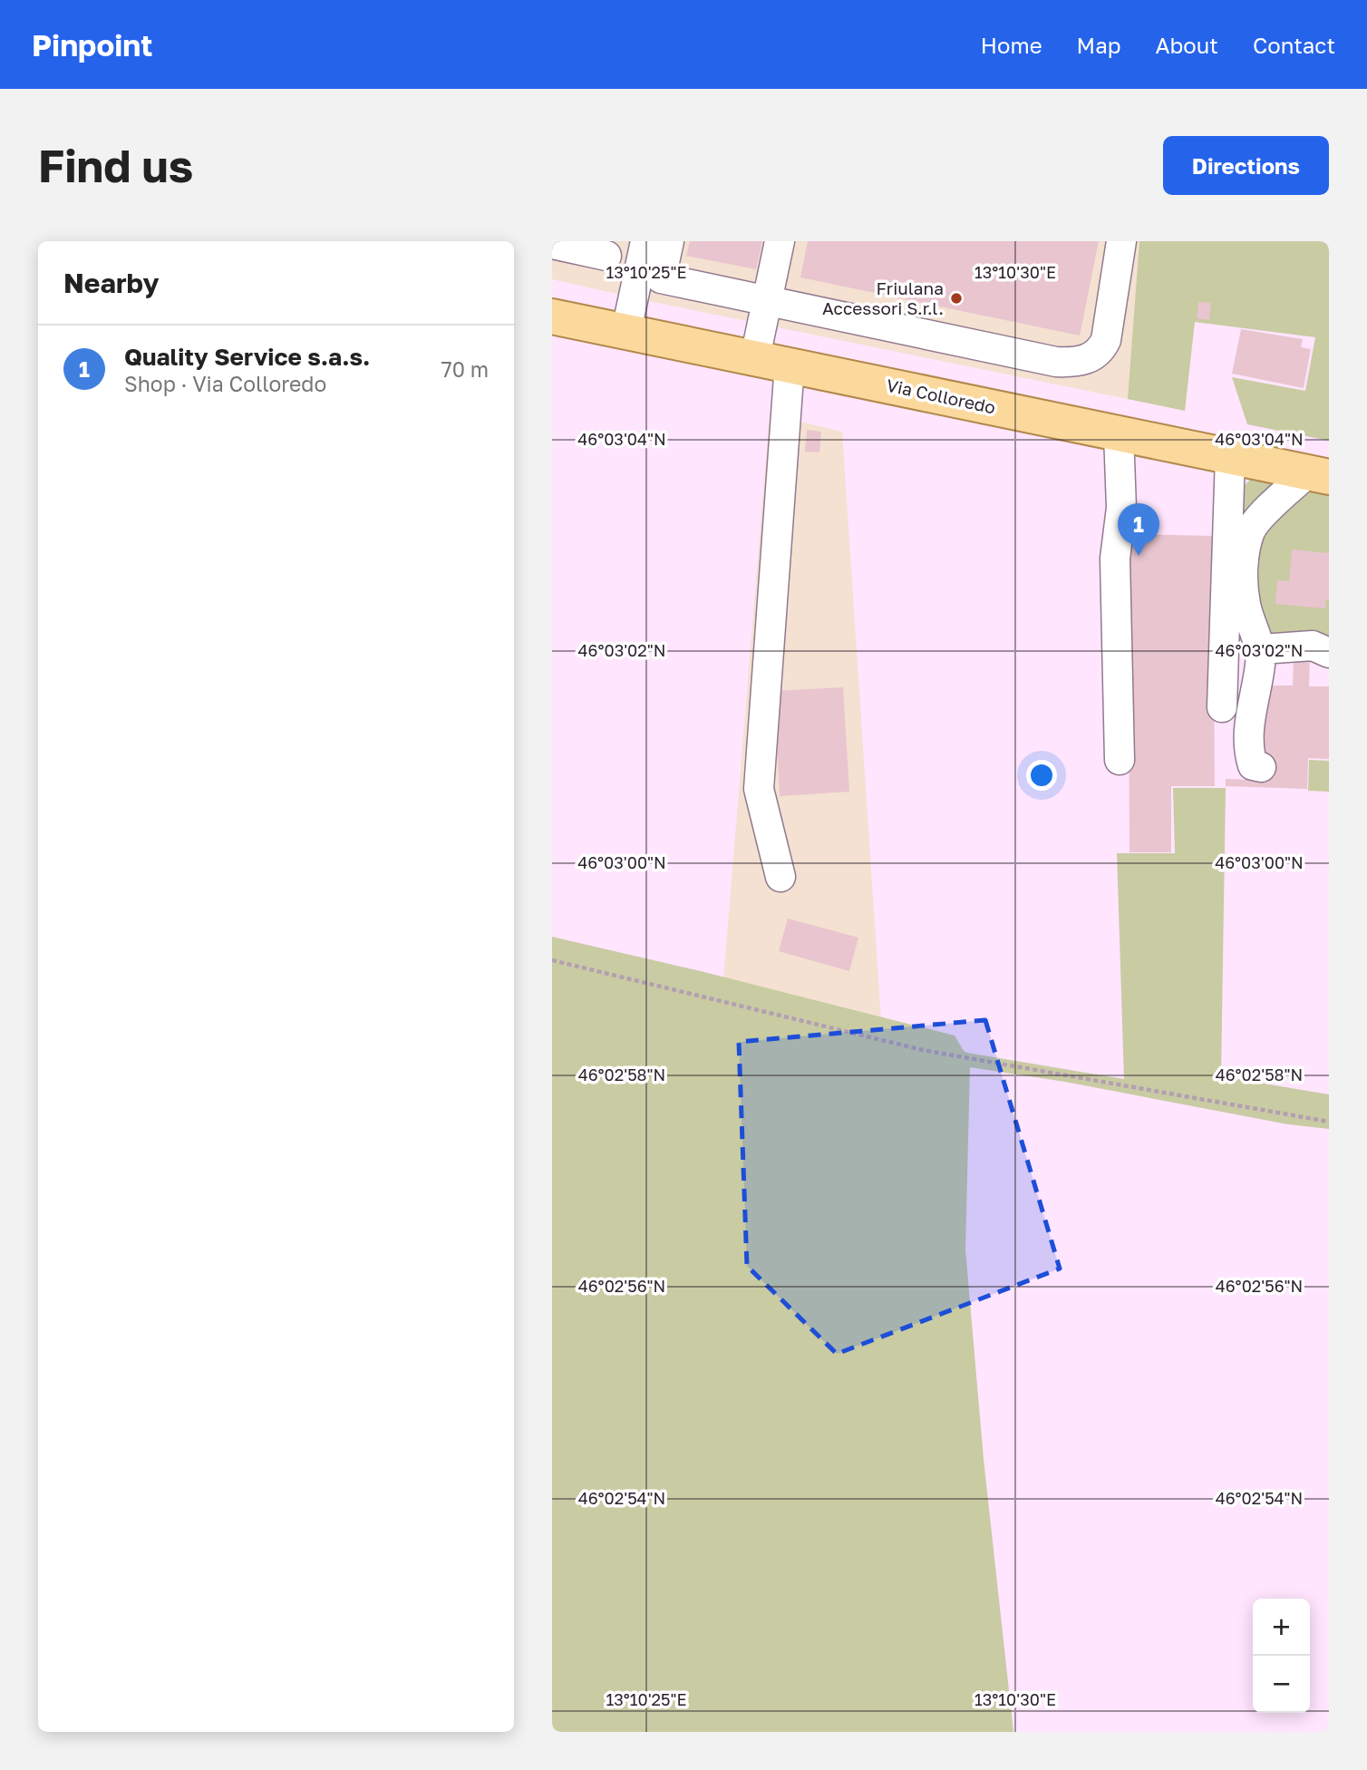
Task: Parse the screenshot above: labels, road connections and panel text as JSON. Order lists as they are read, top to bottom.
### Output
{
  "streets": {
    "main road": ["Via Colloredo"]
  },
  "places": ["Friulana Accessori S.r.l."],
  "page": {
    "header": "Pinpoint",
    "nav": [
      "Home",
      "Map",
      "About",
      "Contact"
    ],
    "buttons": "Directions",
    "title": "Find us",
    "heading": "Nearby",
    "list": [
      {
        "mark": "1",
        "name": "Quality Service s.a.s.",
        "note": "Shop · Via Colloredo",
        "value": "70 m"
      }
    ],
    "pins": "1",
    "map_buttons": ["+", "−"]
  },
  "coordinates": [
    "13°10'25\"E",
    "13°10'30\"E",
    "46°03'04\"N",
    "46°03'02\"N",
    "46°03'00\"N",
    "46°02'58\"N",
    "46°02'56\"N",
    "46°02'54\"N"
  ]
}
